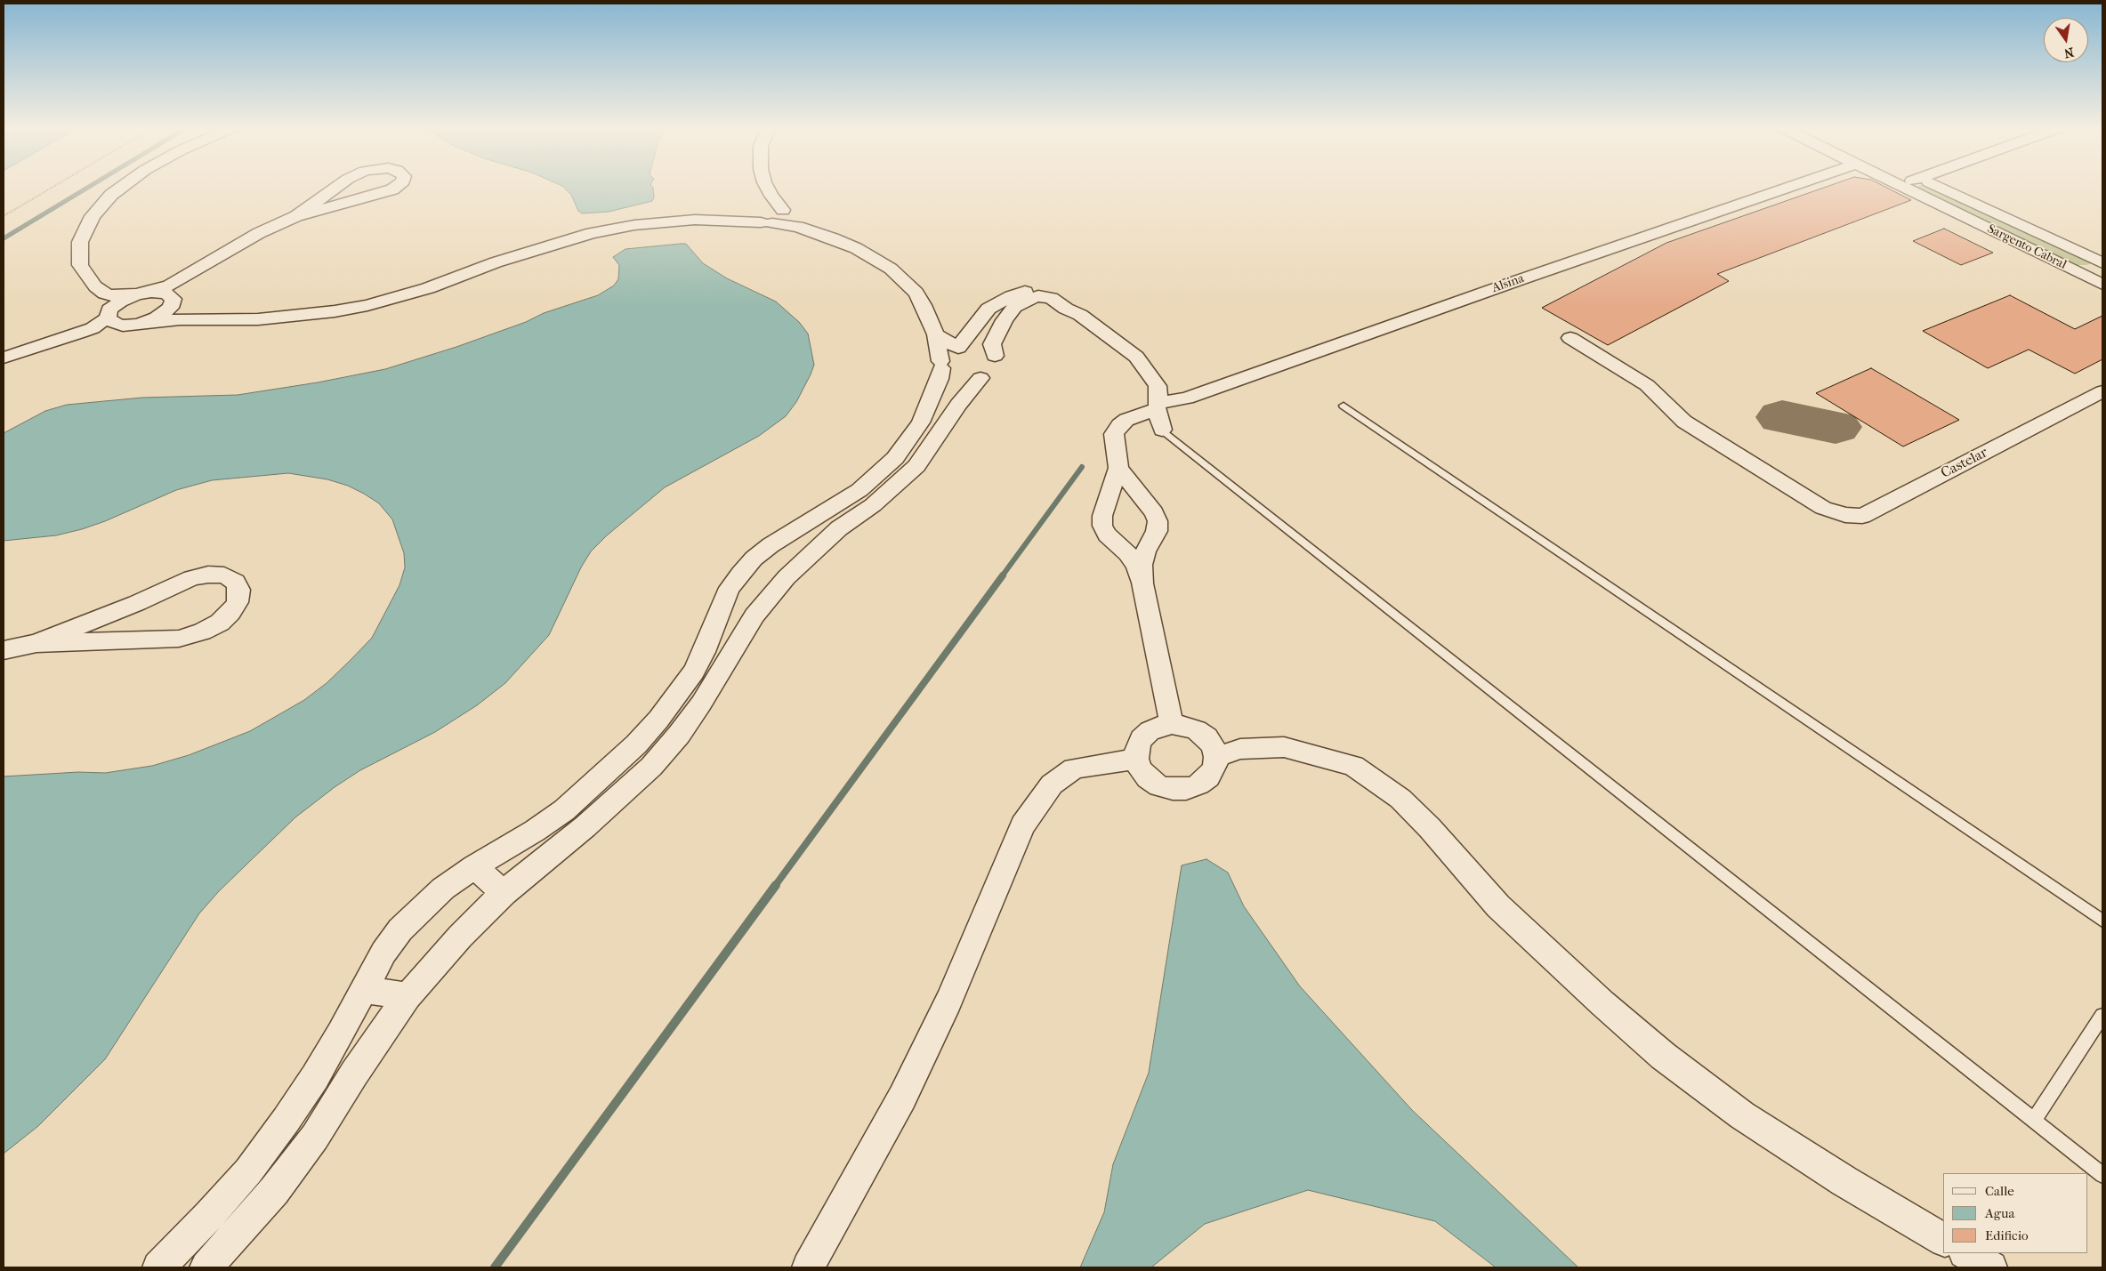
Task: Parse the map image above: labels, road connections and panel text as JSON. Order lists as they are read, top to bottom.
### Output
{
  "streets": {
    "street": ["Sargento Cabral", "Alsina", "Castelar"]
  },
  "legend": ["Calle", "Agua", "Edificio"],
  "north": "bottom"
}
